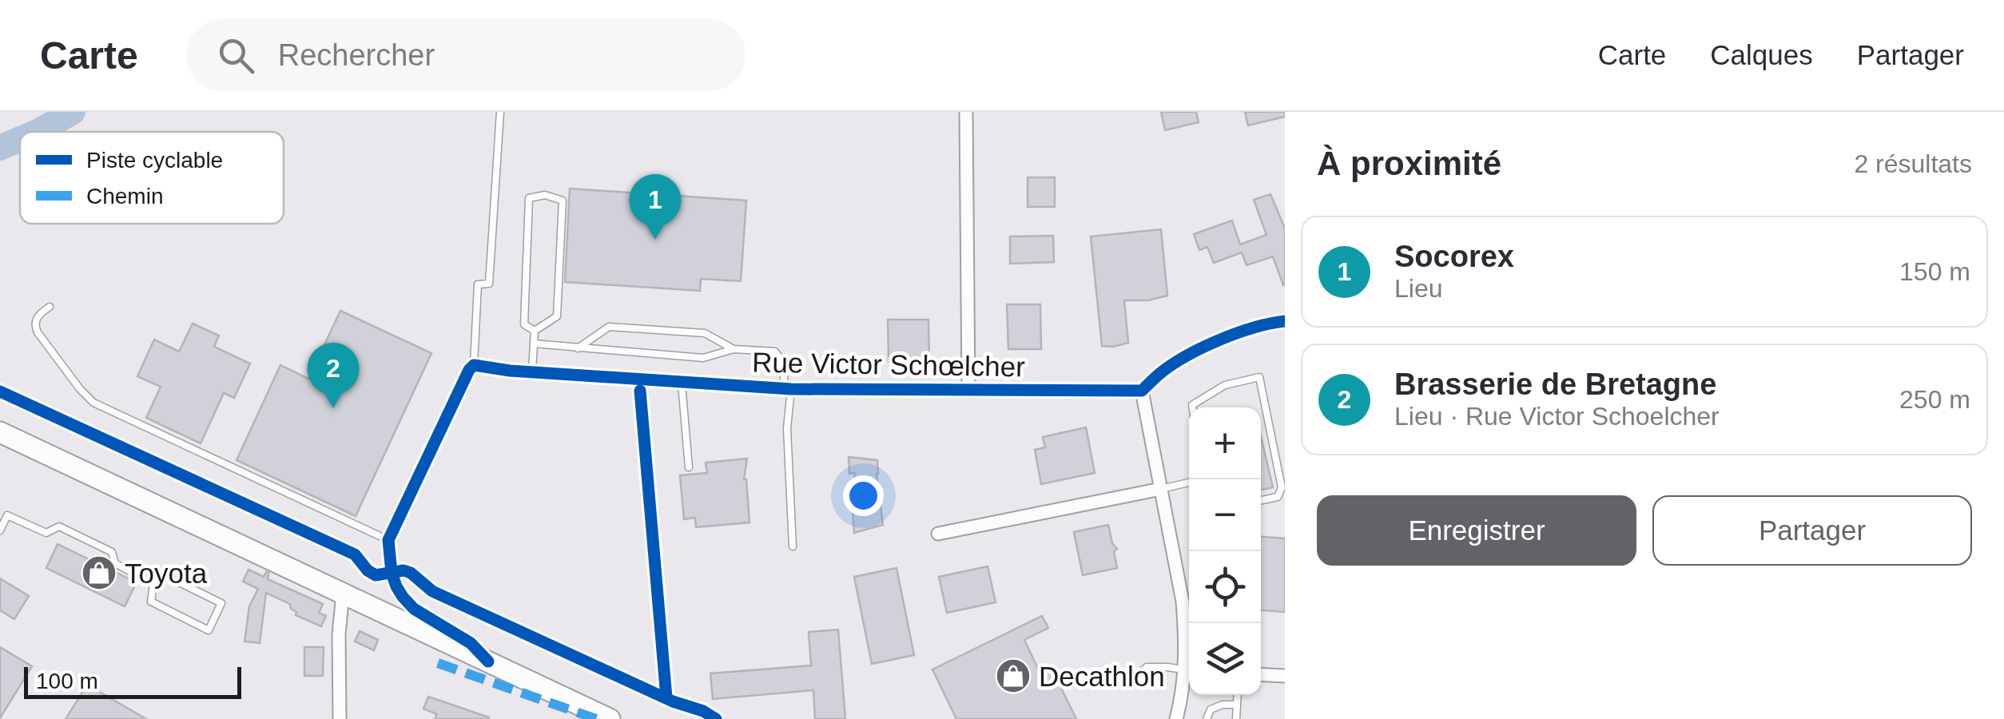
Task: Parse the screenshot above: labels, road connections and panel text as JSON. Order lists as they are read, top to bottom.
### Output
{
  "streets": {
    "street": ["Rue Victor Schœlcher"]
  },
  "places": {
    "shop": ["Toyota", "Decathlon"]
  },
  "legend": ["Piste cyclable", "Chemin"],
  "scale_bar": "100 m",
  "page": {
    "header": "Carte",
    "search": "Rechercher",
    "nav": ["Carte", "Calques", "Partager"],
    "heading": ["À proximité", "2 résultats"],
    "pins": ["1", "2"],
    "list": [
      {
        "mark": "1",
        "name": "Socorex",
        "note": "Lieu",
        "value": "150 m"
      },
      {
        "mark": "2",
        "name": "Brasserie de Bretagne",
        "note": "Lieu · Rue Victor Schoelcher",
        "value": "250 m"
      }
    ],
    "map_buttons": ["+", "−"],
    "buttons": ["Enregistrer", "Partager"],
    "scale": "100 m"
  }
}
